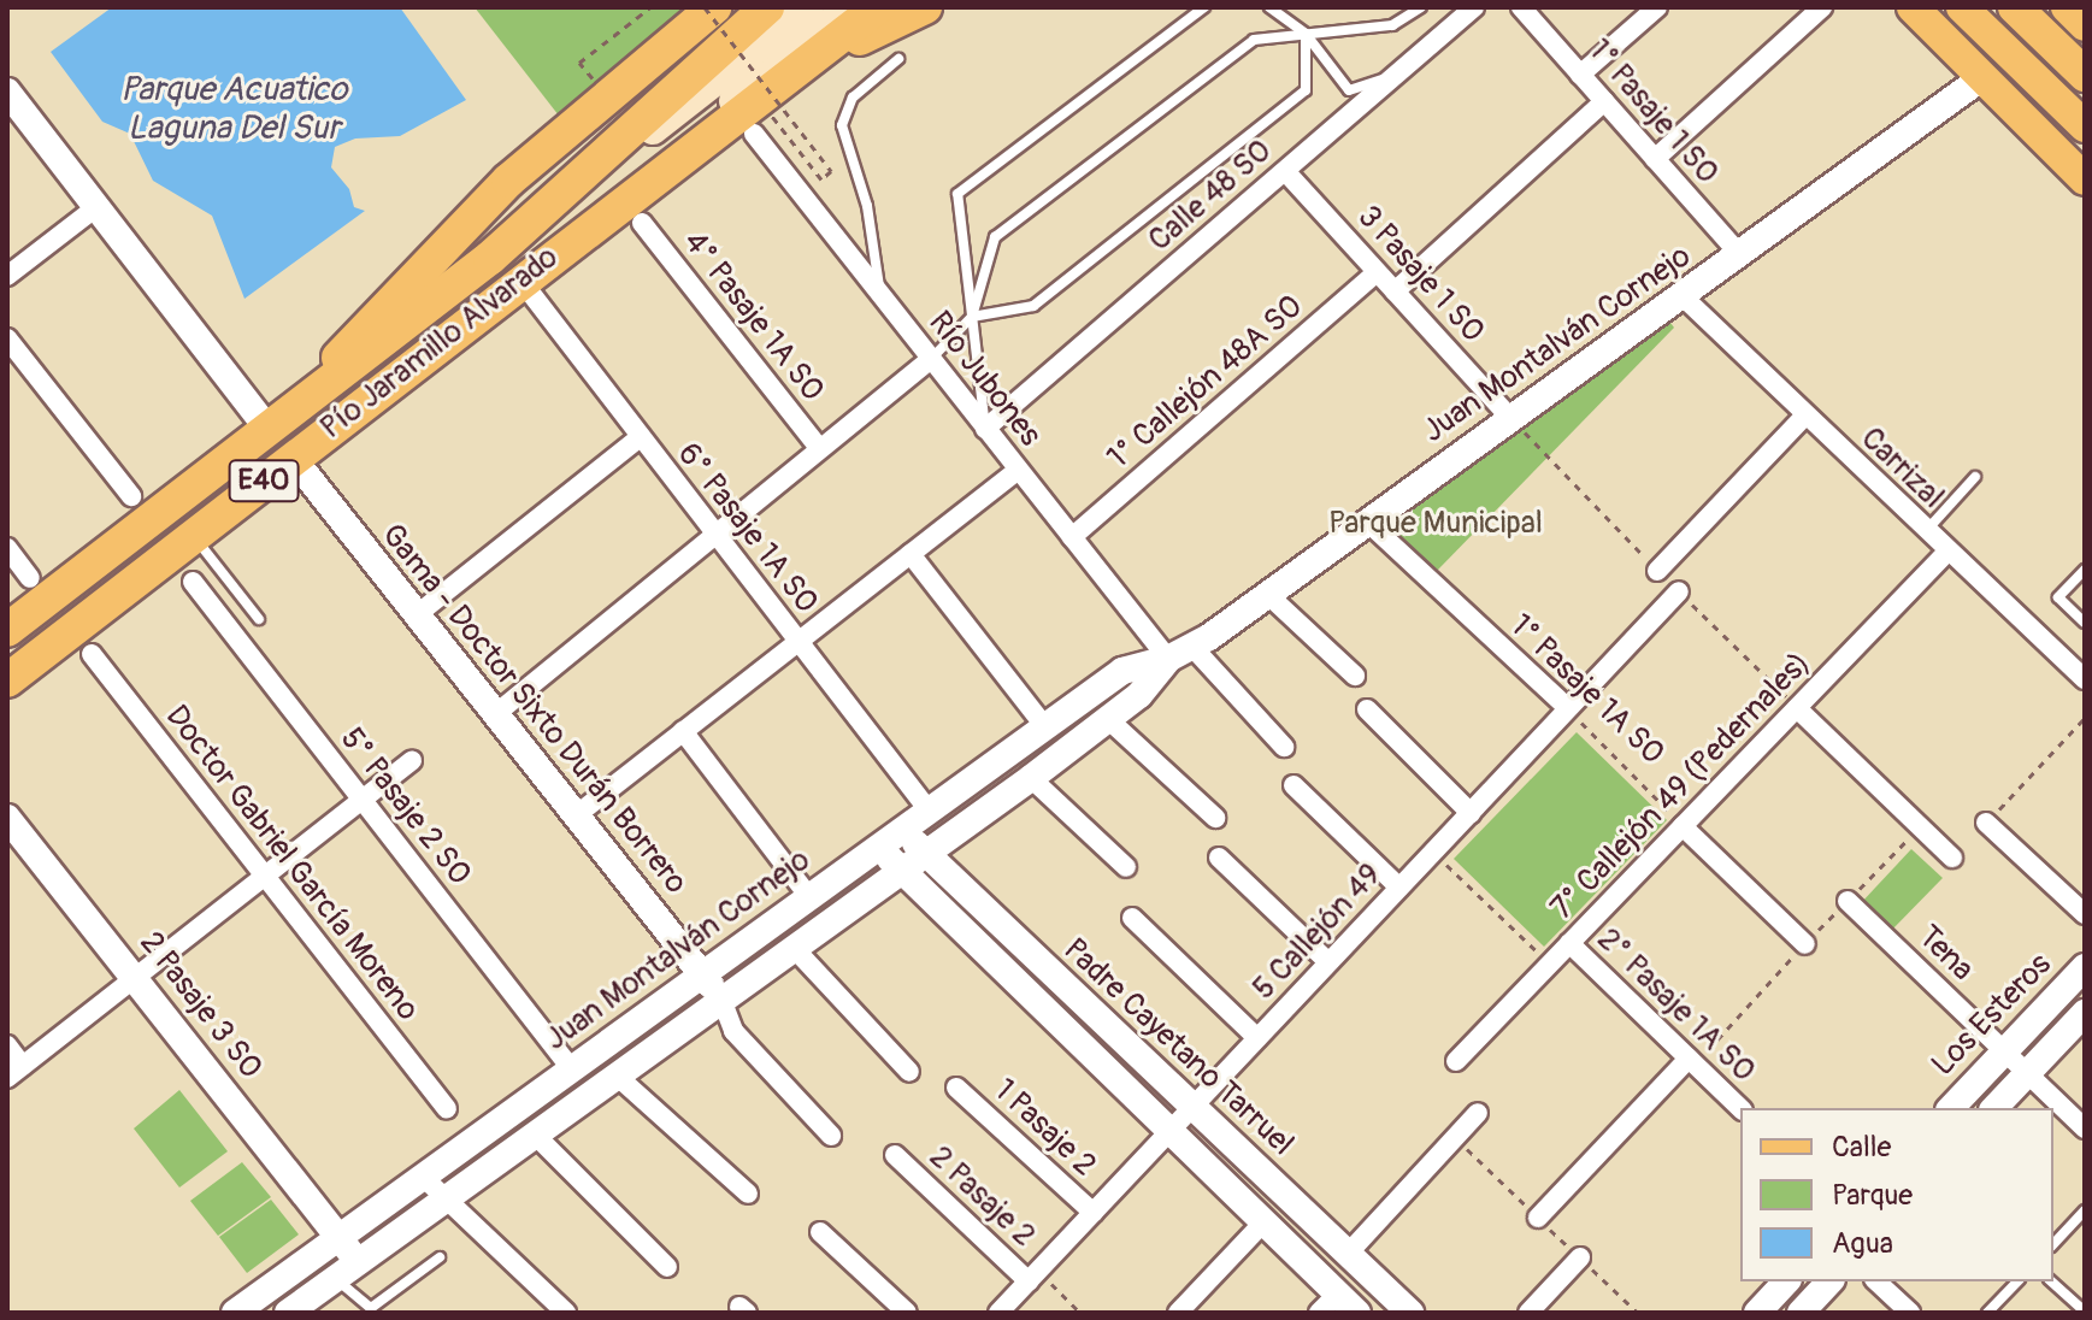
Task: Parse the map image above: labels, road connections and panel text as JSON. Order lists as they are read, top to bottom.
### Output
{
  "streets": {
    "highway": ["Pío Jaramillo Alvarado", "E40"],
    "street": [
      "1° Pasaje 1 SO",
      "Calle 48 SO",
      "3 Pasaje 1 SO",
      "4° Pasaje 1A SO",
      "Juan Montalván Cornejo",
      "Río Jubones",
      "1° Callejón 48A SO",
      "Carrizal",
      "6° Pasaje 1A SO",
      "1° Pasaje 1A SO",
      "Gama - Doctor Sixto Durán Borrero",
      "7° Callejón 49 (Pedernales)",
      "5° Pasaje 2 SO",
      "Doctor Gabriel García Moreno",
      "5 Callejón 49",
      "Tena",
      "2 Pasaje 3 SO",
      "2° Pasaje 1A SO",
      "Los Esteros",
      "Padre Cayetano Tarruel",
      "1 Pasaje 2",
      "2 Pasaje 2"
    ]
  },
  "crossings": [
    ["1° Pasaje 1 SO", "Juan Montalván Cornejo"],
    ["Calle 48 SO", "3 Pasaje 1 SO"],
    ["Calle 48 SO", "Río Jubones"],
    ["3 Pasaje 1 SO", "Juan Montalván Cornejo"],
    ["3 Pasaje 1 SO", "1° Callejón 48A SO"],
    ["Pío Jaramillo Alvarado", "Río Jubones"],
    ["Pío Jaramillo Alvarado", "6° Pasaje 1A SO"],
    ["Pío Jaramillo Alvarado", "Gama - Doctor Sixto Durán Borrero"],
    ["Juan Montalván Cornejo", "Río Jubones"],
    ["Juan Montalván Cornejo", "Carrizal"],
    ["Juan Montalván Cornejo", "6° Pasaje 1A SO"],
    ["Juan Montalván Cornejo", "1° Pasaje 1A SO"],
    ["Juan Montalván Cornejo", "Gama - Doctor Sixto Durán Borrero"],
    ["Juan Montalván Cornejo", "5° Pasaje 2 SO"],
    ["Juan Montalván Cornejo", "2 Pasaje 3 SO"],
    ["Juan Montalván Cornejo", "Padre Cayetano Tarruel"],
    ["Río Jubones", "1° Callejón 48A SO"],
    ["Carrizal", "7° Callejón 49 (Pedernales)"],
    ["1° Pasaje 1A SO", "7° Callejón 49 (Pedernales)"],
    ["1° Pasaje 1A SO", "5 Callejón 49"],
    ["7° Callejón 49 (Pedernales)", "2° Pasaje 1A SO"],
    ["5 Callejón 49", "Padre Cayetano Tarruel"],
    ["5 Callejón 49", "1 Pasaje 2"],
    ["5 Callejón 49", "2 Pasaje 2"],
    ["Tena", "Los Esteros"]
  ],
  "water": ["Parque Acuatico Laguna Del Sur"],
  "parks": ["Parque Municipal"],
  "legend": ["Calle", "Parque", "Agua"]
}
